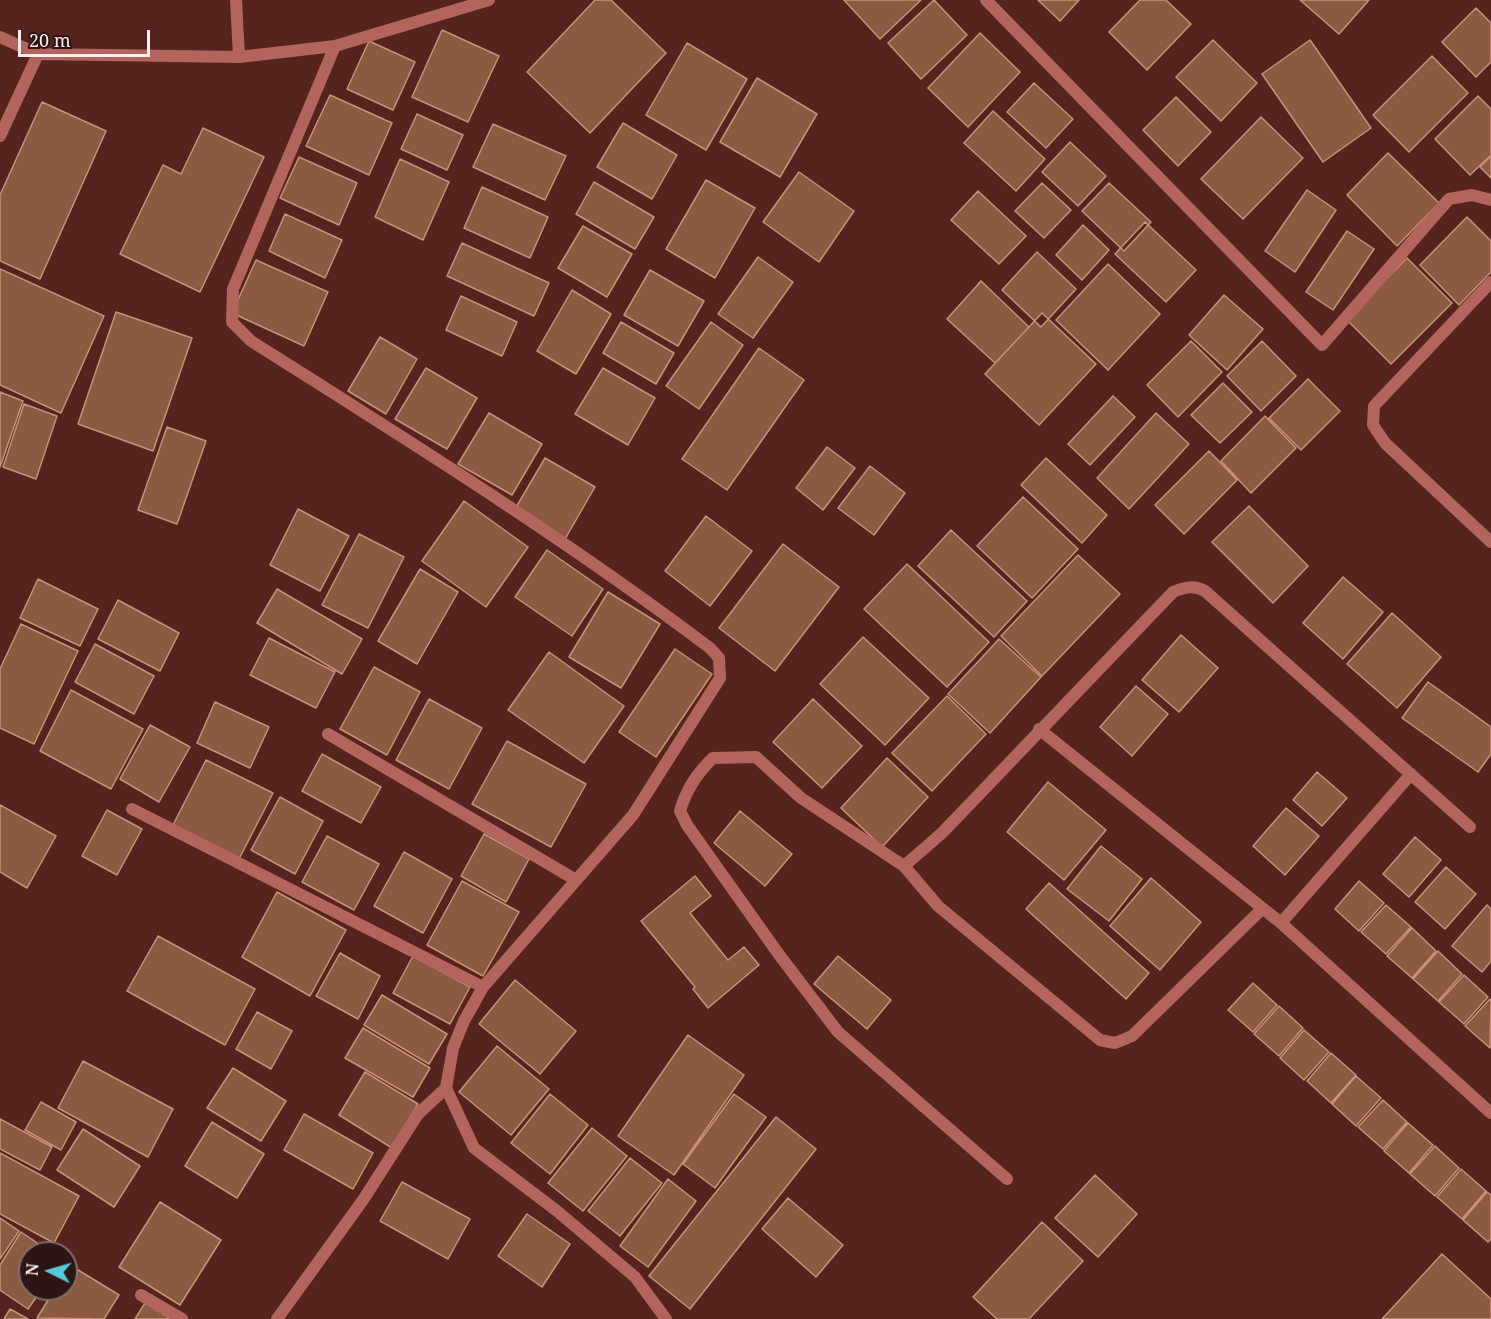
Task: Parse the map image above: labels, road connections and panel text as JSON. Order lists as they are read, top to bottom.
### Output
{
  "scale_bar": "20 m",
  "north": "left"
}
